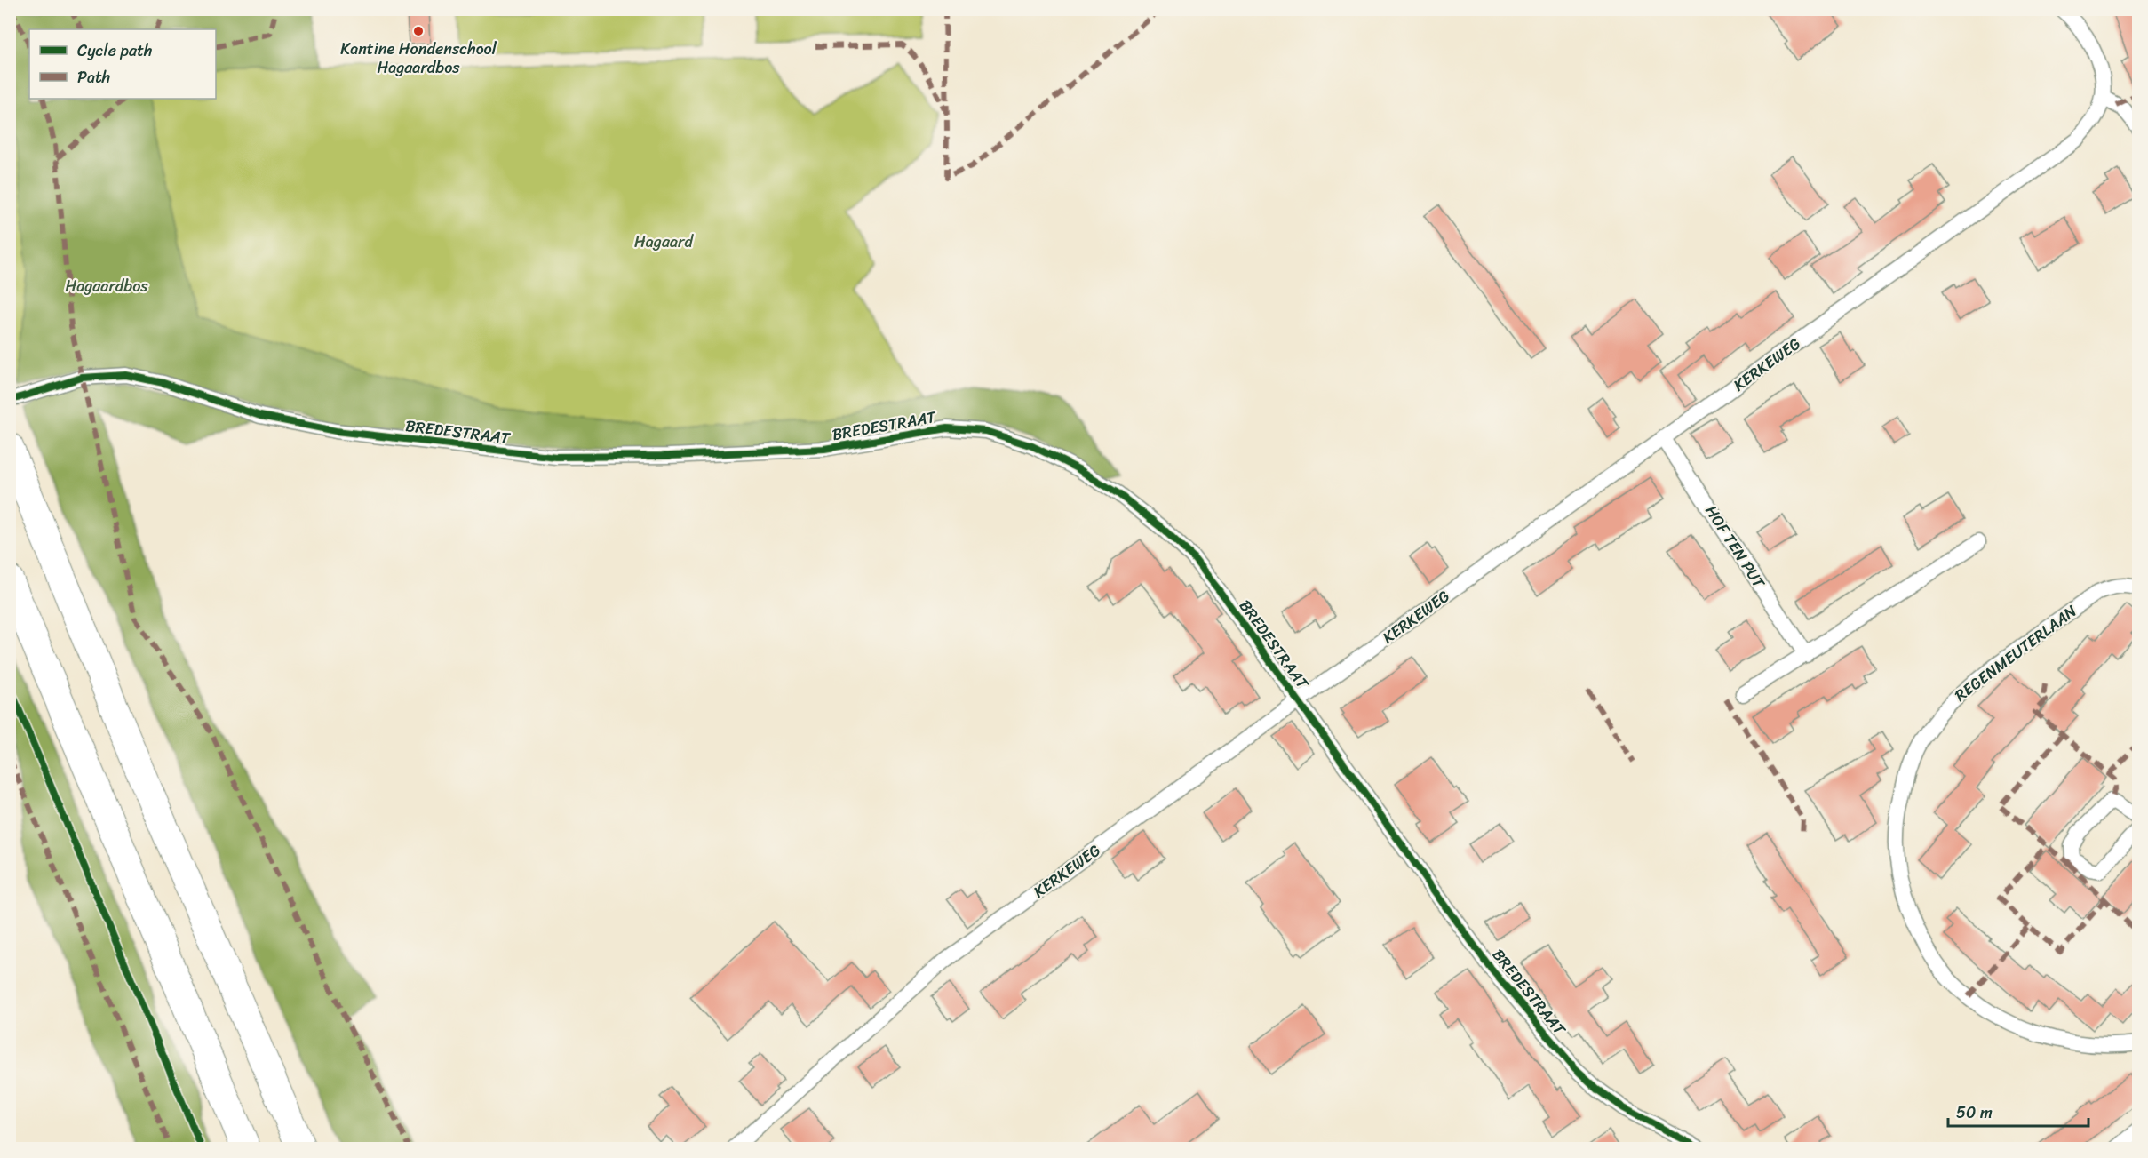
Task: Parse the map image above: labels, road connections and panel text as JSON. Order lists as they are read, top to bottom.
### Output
{
  "streets": {
    "street": [
      "KERKEWEG",
      "BREDESTRAAT",
      "HOF TEN PUT",
      "REGENMEUTERLAAN"
    ]
  },
  "crossings": [
    ["KERKEWEG", "BREDESTRAAT"],
    ["KERKEWEG", "HOF TEN PUT"]
  ],
  "parks": ["Hagaard", "Hagaardbos"],
  "places": ["Kantine Hondenschool Hagaardbos"],
  "legend": ["Cycle path", "Path"],
  "scale_bar": "50 m"
}
